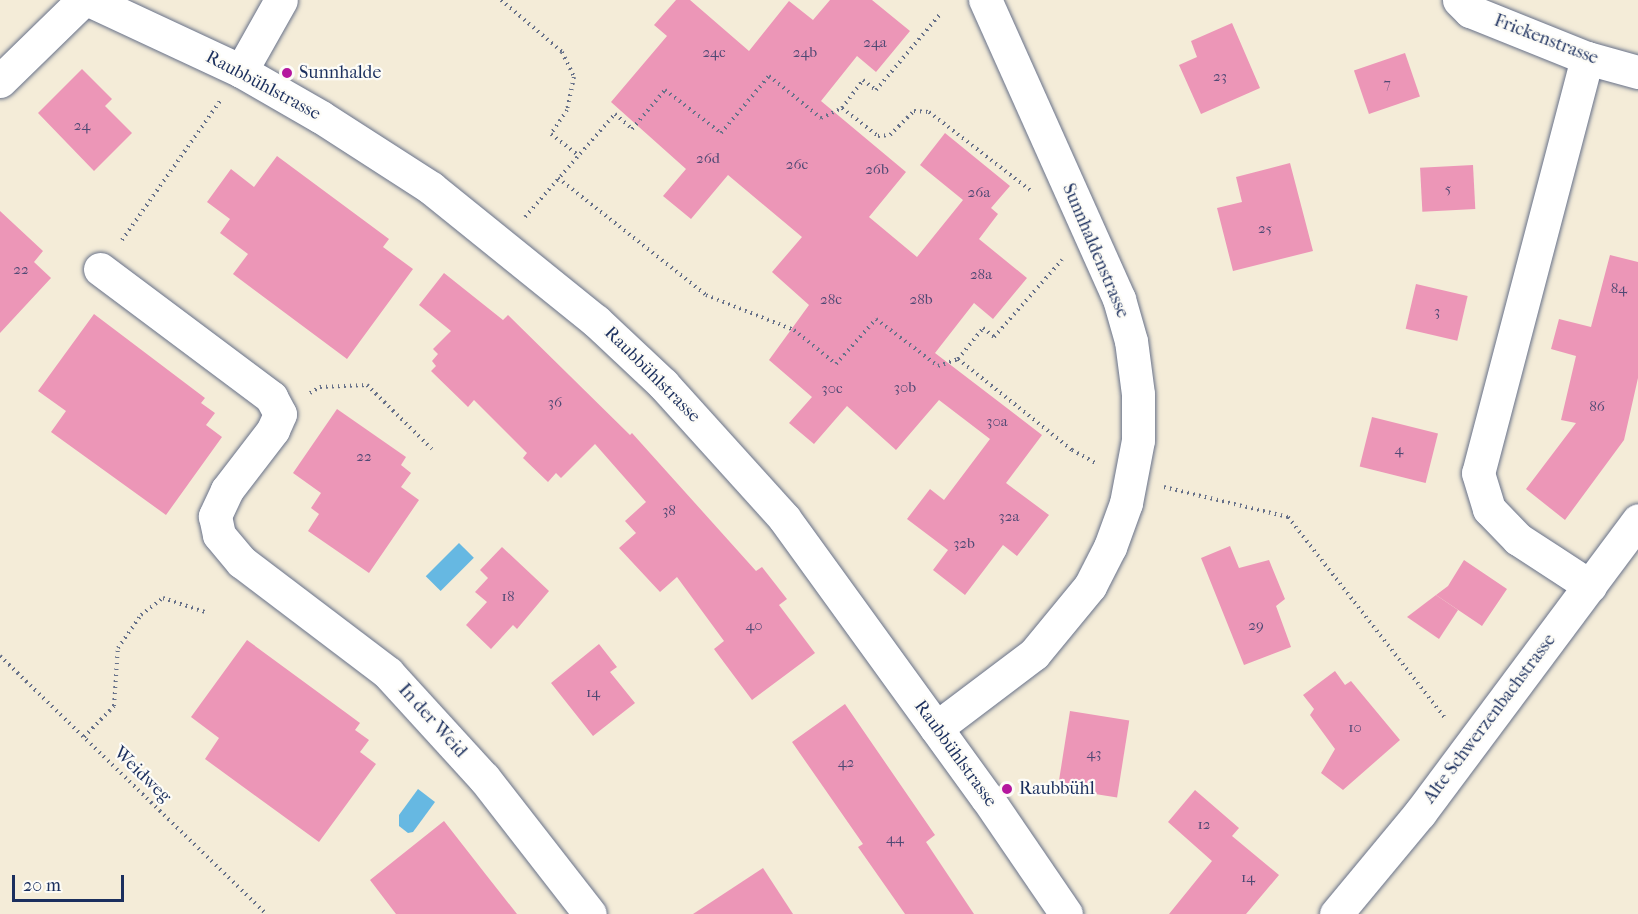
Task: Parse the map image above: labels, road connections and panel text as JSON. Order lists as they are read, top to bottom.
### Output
{
  "streets": {
    "street": [
      "Frickenstrasse",
      "Raubbühlstrasse",
      "Sunnhaldenstrasse",
      "Alte Schwerzenbachstrasse",
      "In der Weid"
    ],
    "path": ["Weidweg"]
  },
  "crossings": [
    ["Raubbühlstrasse", "Sunnhaldenstrasse"]
  ],
  "places": ["Sunnhalde", "Raubbühl"],
  "house_numbers": [
    "24a",
    "24c",
    "24b",
    "23",
    "7",
    "24",
    "26d",
    "26c",
    "26b",
    "5",
    "26a",
    "25",
    "22",
    "28a",
    "84",
    "28c",
    "28b",
    "3",
    "30b",
    "30c",
    "36",
    "86",
    "30a",
    "4",
    "22",
    "38",
    "32a",
    "32b",
    "18",
    "40",
    "29",
    "14",
    "10",
    "43",
    "42",
    "12",
    "44",
    "14"
  ],
  "scale_bar": "20 m"
}
